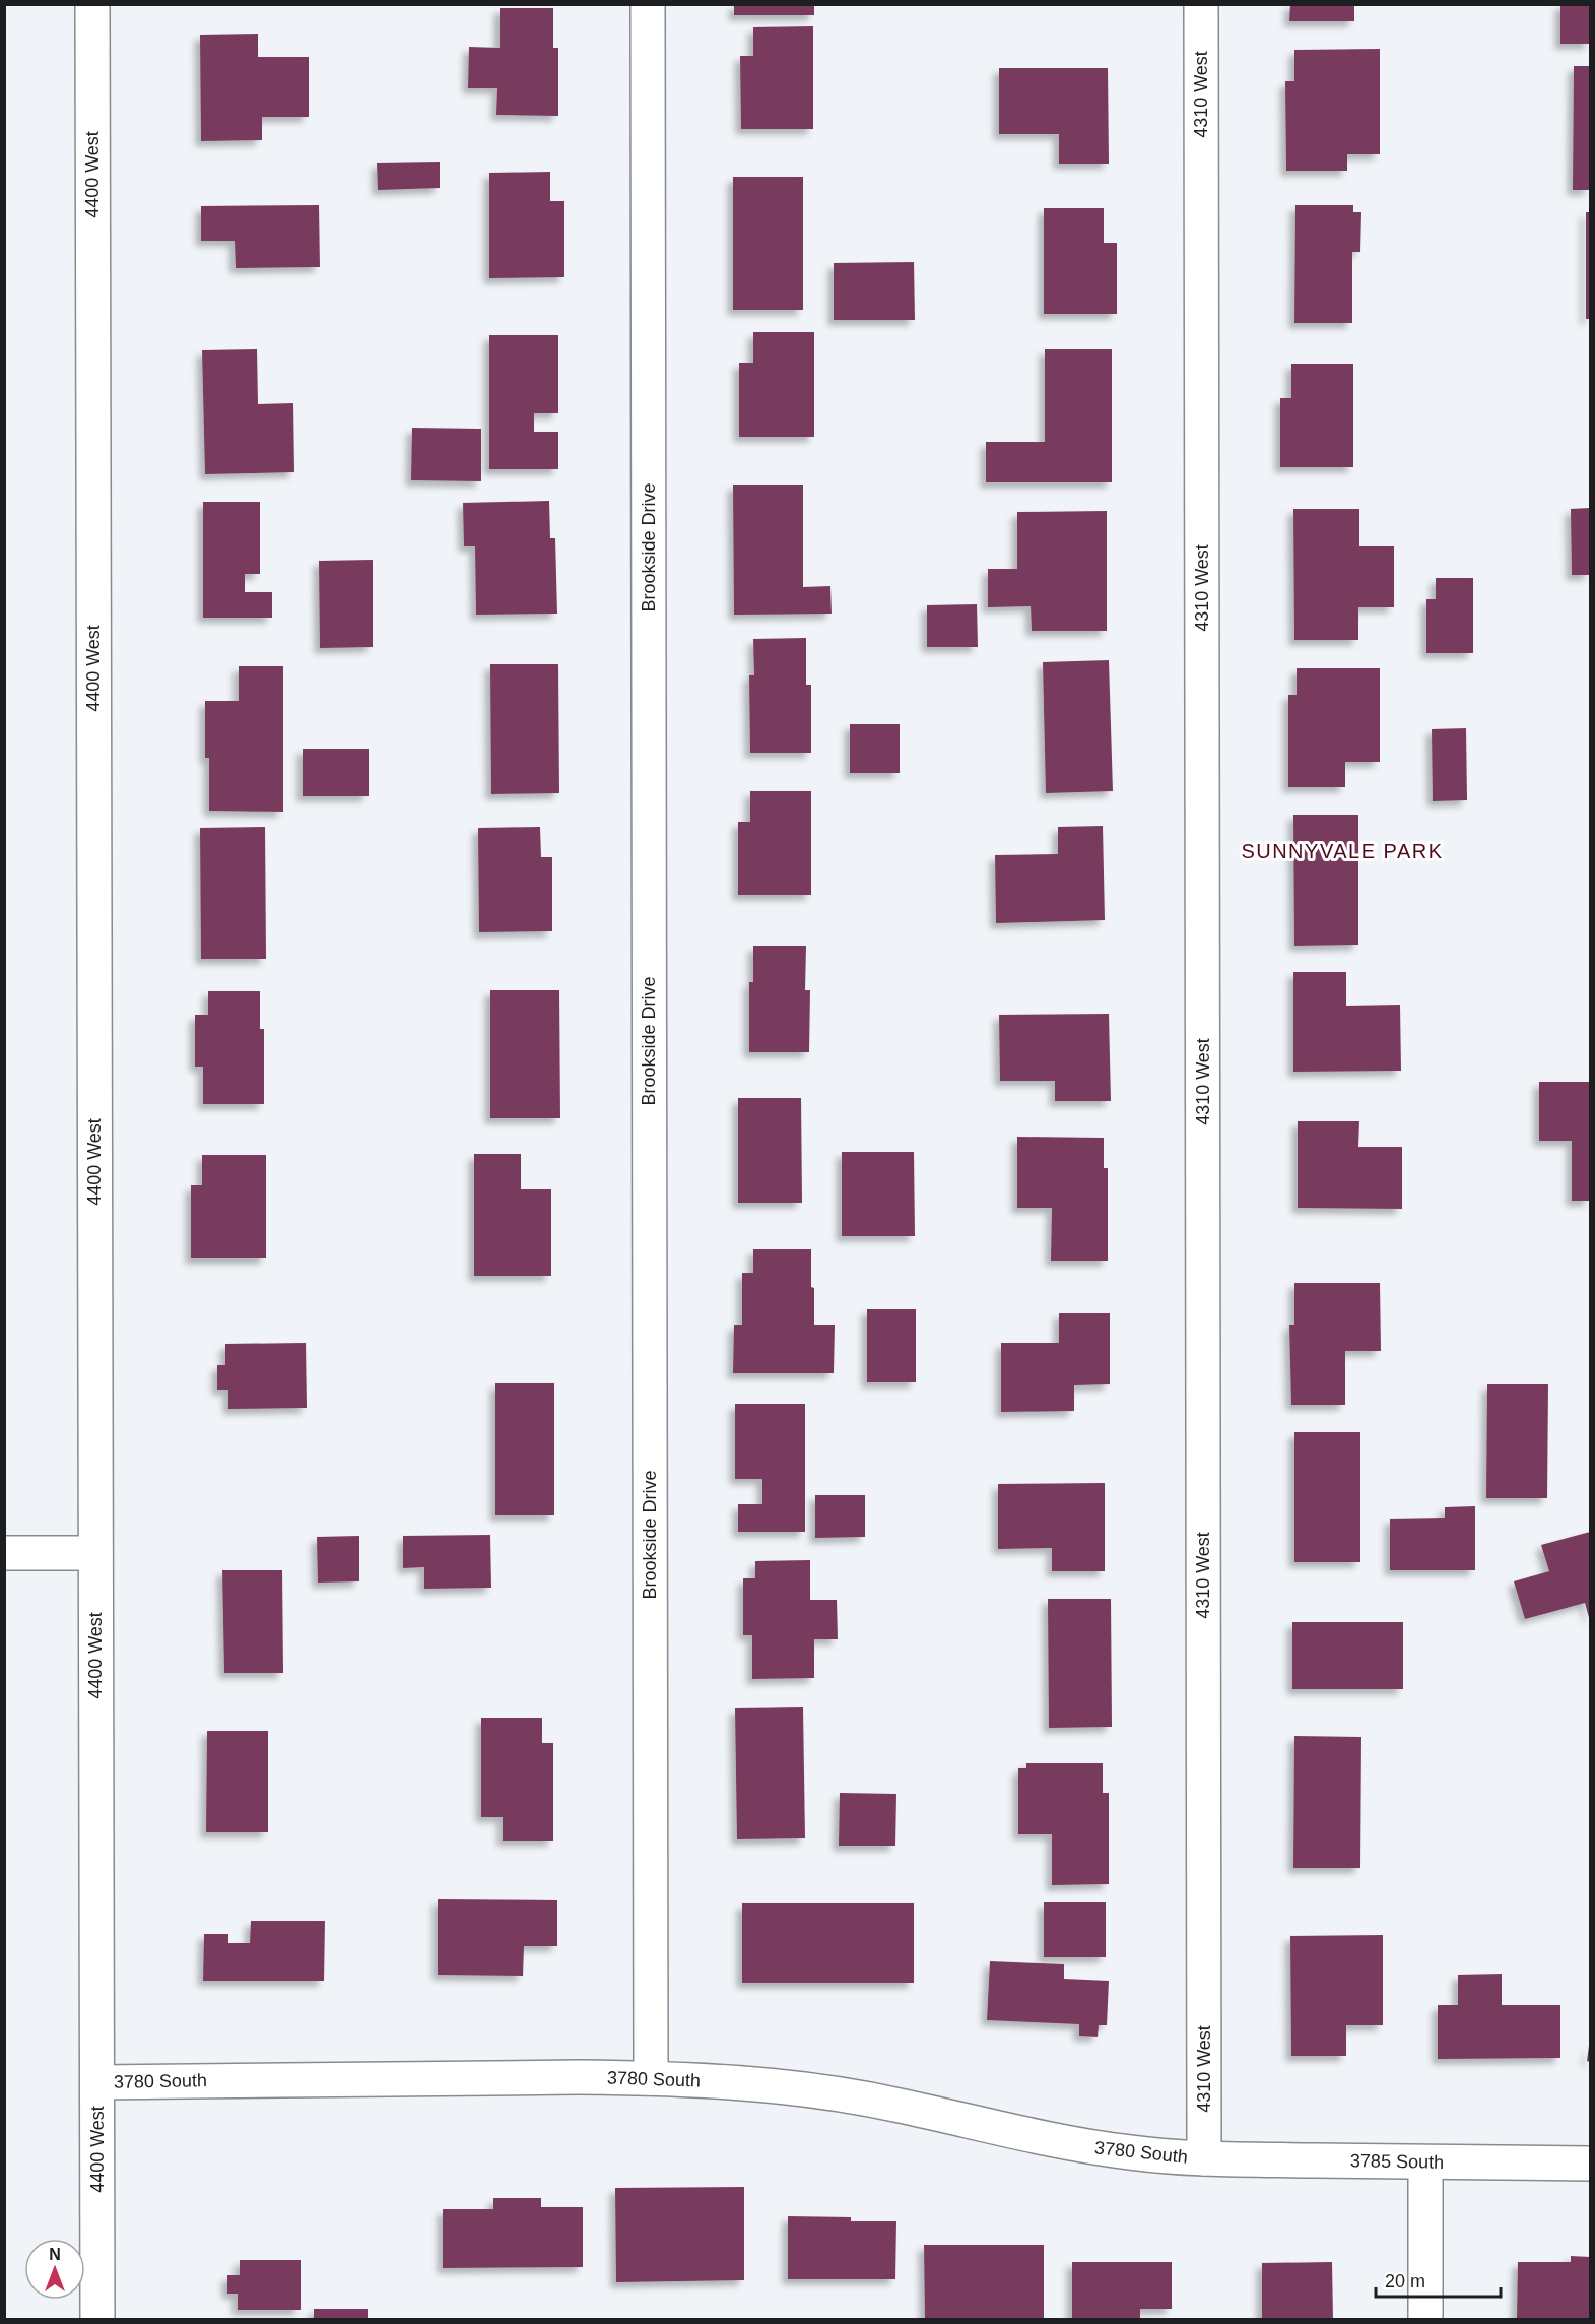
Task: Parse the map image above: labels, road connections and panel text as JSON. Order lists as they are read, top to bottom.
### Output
{
  "streets": {
    "street": [
      "4310 West",
      "4400 West",
      "Brookside Drive",
      "3780 South",
      "3785 South"
    ]
  },
  "crossings": [
    ["4310 West", "3780 South"],
    ["4310 West", "3785 South"],
    ["4400 West", "3780 South"],
    ["Brookside Drive", "3780 South"],
    ["3780 South", "3785 South"]
  ],
  "districts": ["SUNNYVALE PARK"],
  "scale_bar": "20 m",
  "north": "top"
}
